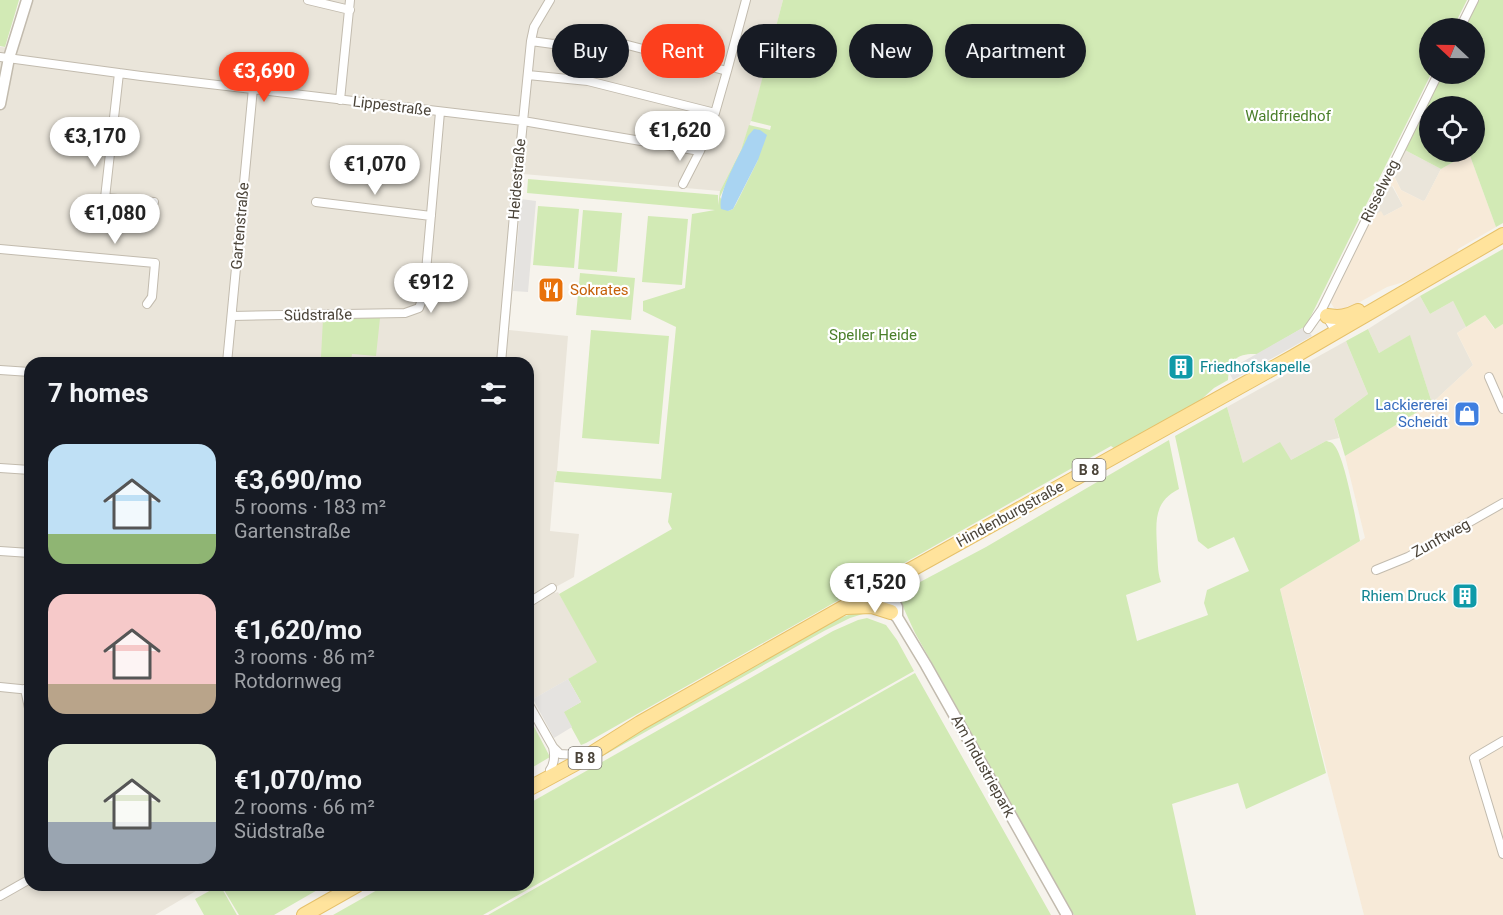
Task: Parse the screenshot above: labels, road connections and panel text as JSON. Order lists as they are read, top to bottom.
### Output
{
  "streets": {
    "main road": ["B 8", "Hindenburgstraße"],
    "street": [
      "Lippestraße",
      "Heidestraße",
      "Risselweg",
      "Gartenstraße",
      "Südstraße",
      "Zunftweg",
      "Am Industriepark"
    ]
  },
  "crossings": [
    ["Lippestraße", "Heidestraße"],
    ["Lippestraße", "Gartenstraße"],
    ["Lippestraße", "Südstraße"],
    ["Risselweg", "Hindenburgstraße"],
    ["Gartenstraße", "Südstraße"],
    ["Hindenburgstraße", "Am Industriepark"]
  ],
  "parks": ["Waldfriedhof", "Speller Heide"],
  "places": {
    "restaurant": ["Sokrates"],
    "building": ["Friedhofskapelle", "Rhiem Druck"],
    "shop": ["Lackiererei Scheidt"]
  },
  "north": "left",
  "page": {
    "chip": [
      "Buy",
      "Rent",
      "Filters",
      "New",
      "Apartment"
    ],
    "price": [
      "€3,690",
      "€1,620",
      "€3,170",
      "€1,070",
      "€1,080",
      "€912",
      "€1,520"
    ],
    "heading": "7 homes",
    "list": [
      {
        "name": "€3,690/mo",
        "note": "5 rooms · 183 m² · Gartenstraße"
      },
      {
        "name": "€1,620/mo",
        "note": "3 rooms · 86 m² · Rotdornweg"
      },
      {
        "name": "€1,070/mo",
        "note": "2 rooms · 66 m² · Südstraße"
      }
    ]
  }
}
